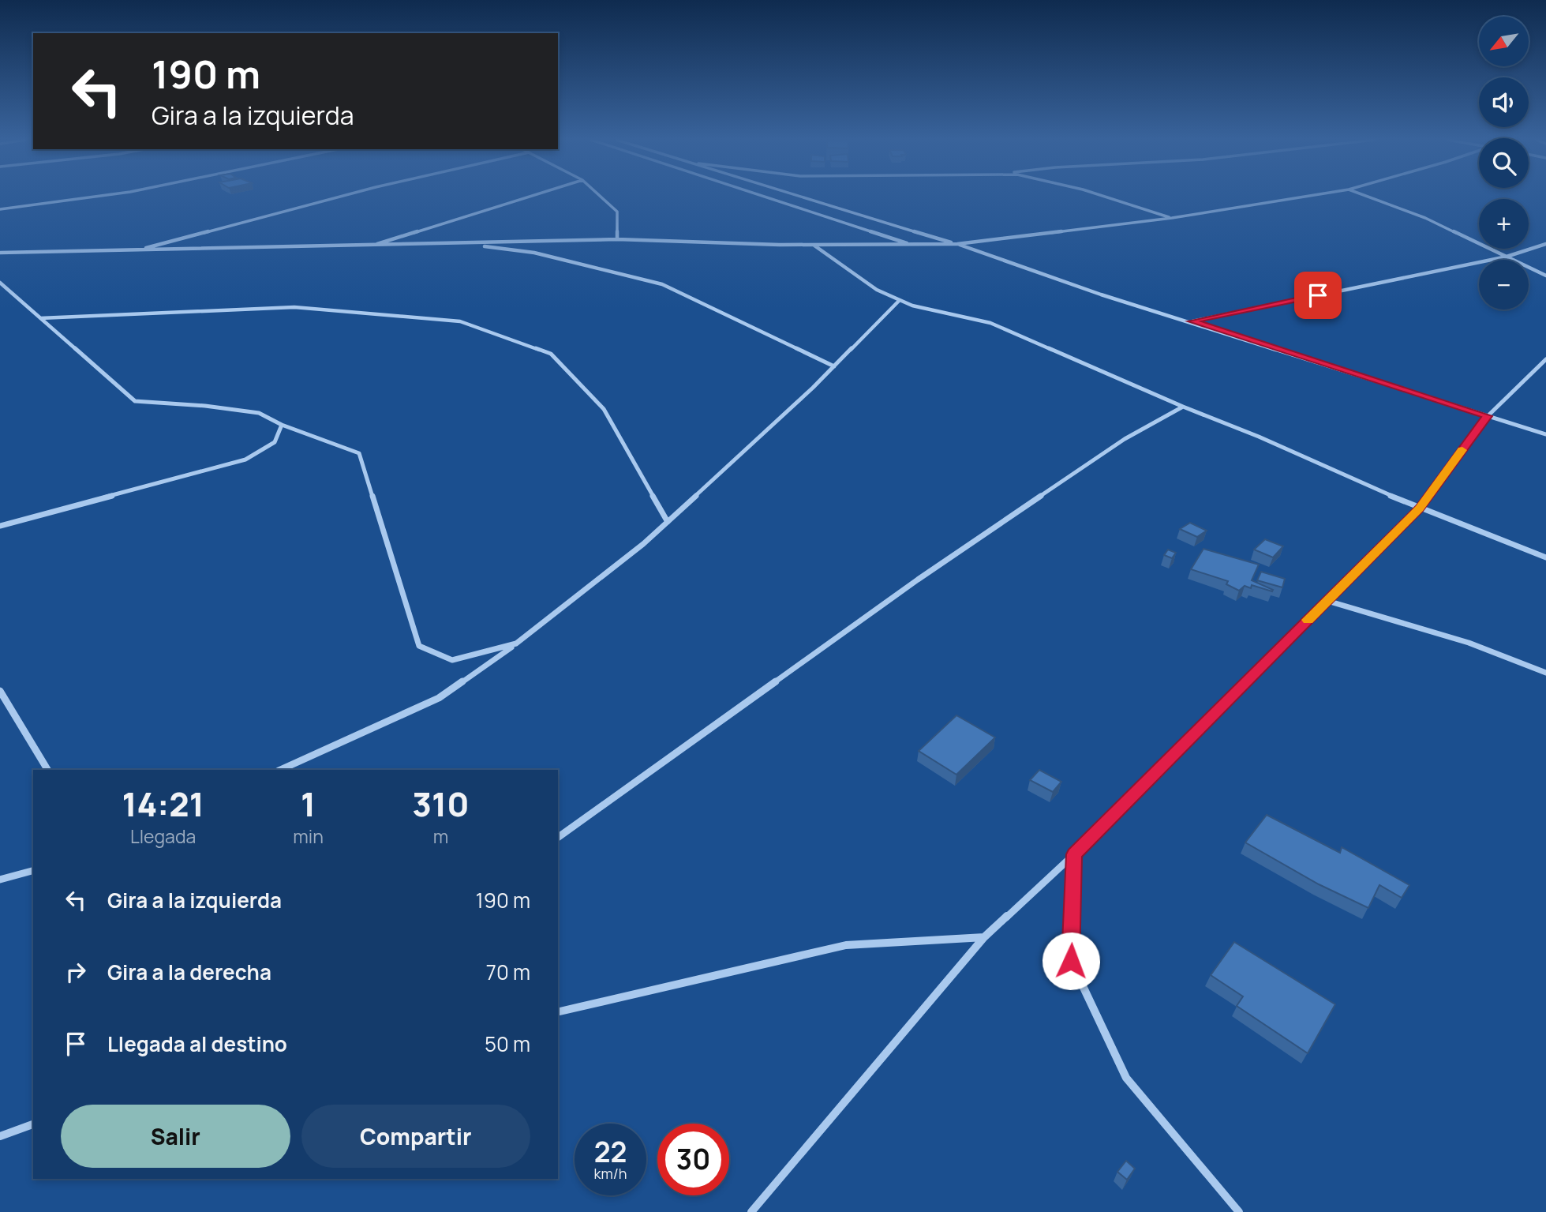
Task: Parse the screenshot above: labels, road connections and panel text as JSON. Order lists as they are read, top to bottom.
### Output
{
  "north": "bottom left",
  "page": {
    "map_buttons": ["+", "−"],
    "turn": ["190 m", "Gira a la izquierda"],
    "eta": [
      "14:21",
      "Llegada",
      "1",
      "min",
      "310",
      "m"
    ],
    "list": [
      {
        "name": "Gira a la izquierda",
        "value": "190 m"
      },
      {
        "name": "Gira a la derecha",
        "value": "70 m"
      },
      {
        "name": "Llegada al destino",
        "value": "50 m"
      }
    ],
    "buttons": ["Salir", "Compartir"],
    "speed": "22 km/h",
    "limit": "30"
  }
}
